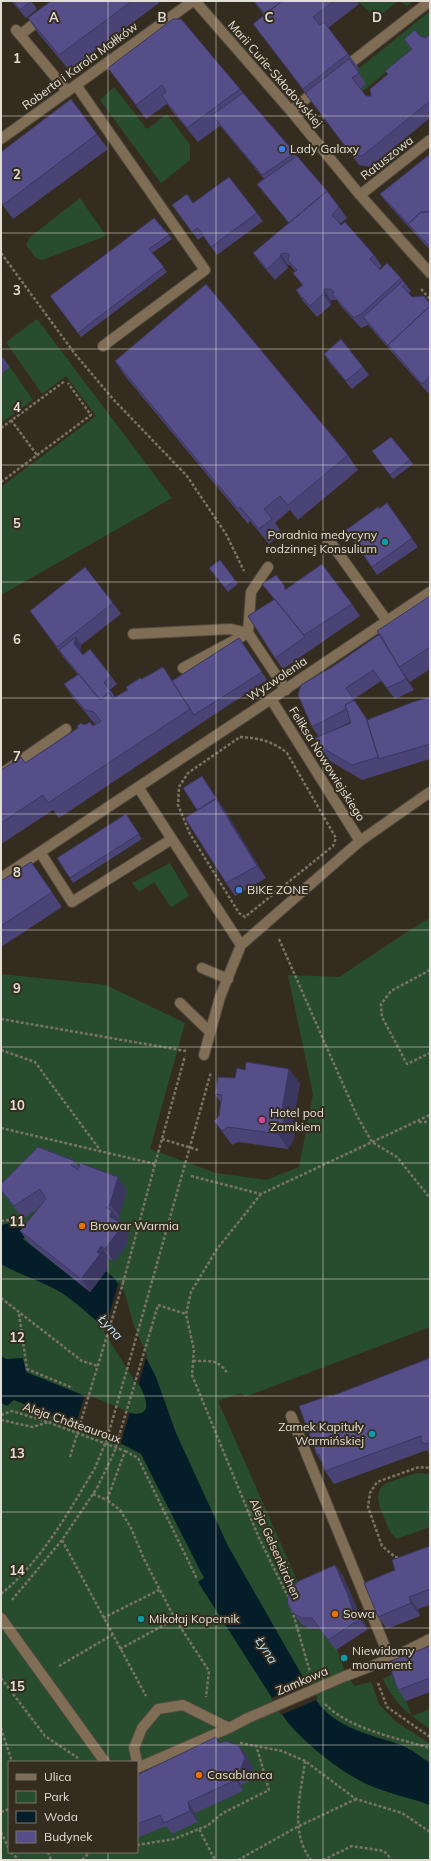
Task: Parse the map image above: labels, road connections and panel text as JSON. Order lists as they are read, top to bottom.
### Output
{
  "streets": {
    "street": [
      "Roberta i Karola Małłków",
      "Marii Curie-Skłodowskiej",
      "Ratuszowa",
      "Wyzwolenia",
      "Feliksa Nowowiejskiego",
      "Zamkowa"
    ],
    "path": ["Aleja Châteauroux", "Aleja Gelsenkirchen"]
  },
  "crossings": [
    ["Roberta i Karola Małłków", "Marii Curie-Skłodowskiej"],
    ["Marii Curie-Skłodowskiej", "Ratuszowa"],
    ["Wyzwolenia", "Feliksa Nowowiejskiego"]
  ],
  "water": ["Łyna"],
  "places": [
    "Lady Galaxy",
    "Poradnia medycyny rodzinnej Konsulium",
    "BIKE ZONE",
    "Hotel pod Zamkiem",
    "Browar Warmia",
    "Zamek Kapituły Warmińskiej",
    "Sowa",
    "Mikołaj Kopernik",
    "Niewidomy monument",
    "Casablanca"
  ],
  "legend": [
    "Ulica",
    "Park",
    "Woda",
    "Budynek"
  ],
  "grid": {
    "columns": [
      "A",
      "B",
      "C",
      "D"
    ],
    "rows": [
      "1",
      "2",
      "3",
      "4",
      "5",
      "6",
      "7",
      "8",
      "9",
      "10",
      "11",
      "12",
      "13",
      "14",
      "15"
    ]
  }
}
